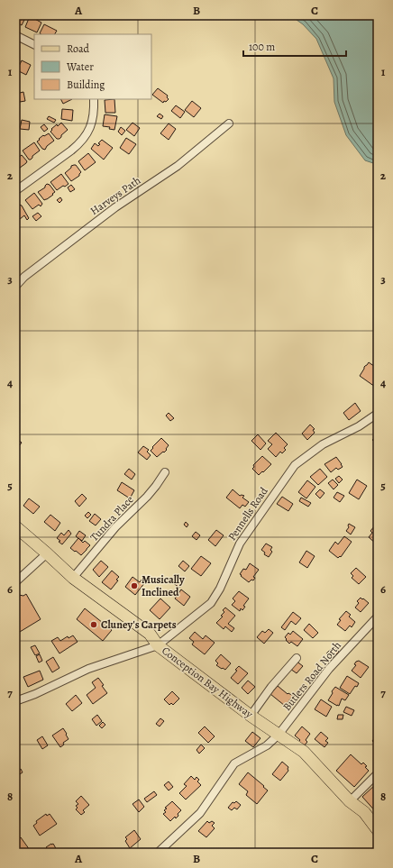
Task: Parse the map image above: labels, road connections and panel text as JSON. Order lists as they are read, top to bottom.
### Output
{
  "streets": {
    "main road": ["Conception Bay Highway"],
    "street": [
      "Harveys Path",
      "Pennells Road",
      "Tundra Place",
      "Butlers Road North"
    ]
  },
  "crossings": [
    ["Pennells Road", "Conception Bay Highway"],
    ["Tundra Place", "Conception Bay Highway"],
    ["Butlers Road North", "Conception Bay Highway"]
  ],
  "places": ["Musically Inclined", "Cluney's Carpets"],
  "legend": ["Road", "Water", "Building"],
  "scale_bar": "100 m",
  "grid": {
    "columns": ["A", "B", "C"],
    "rows": [
      "1",
      "2",
      "3",
      "4",
      "5",
      "6",
      "7",
      "8"
    ]
  }
}
